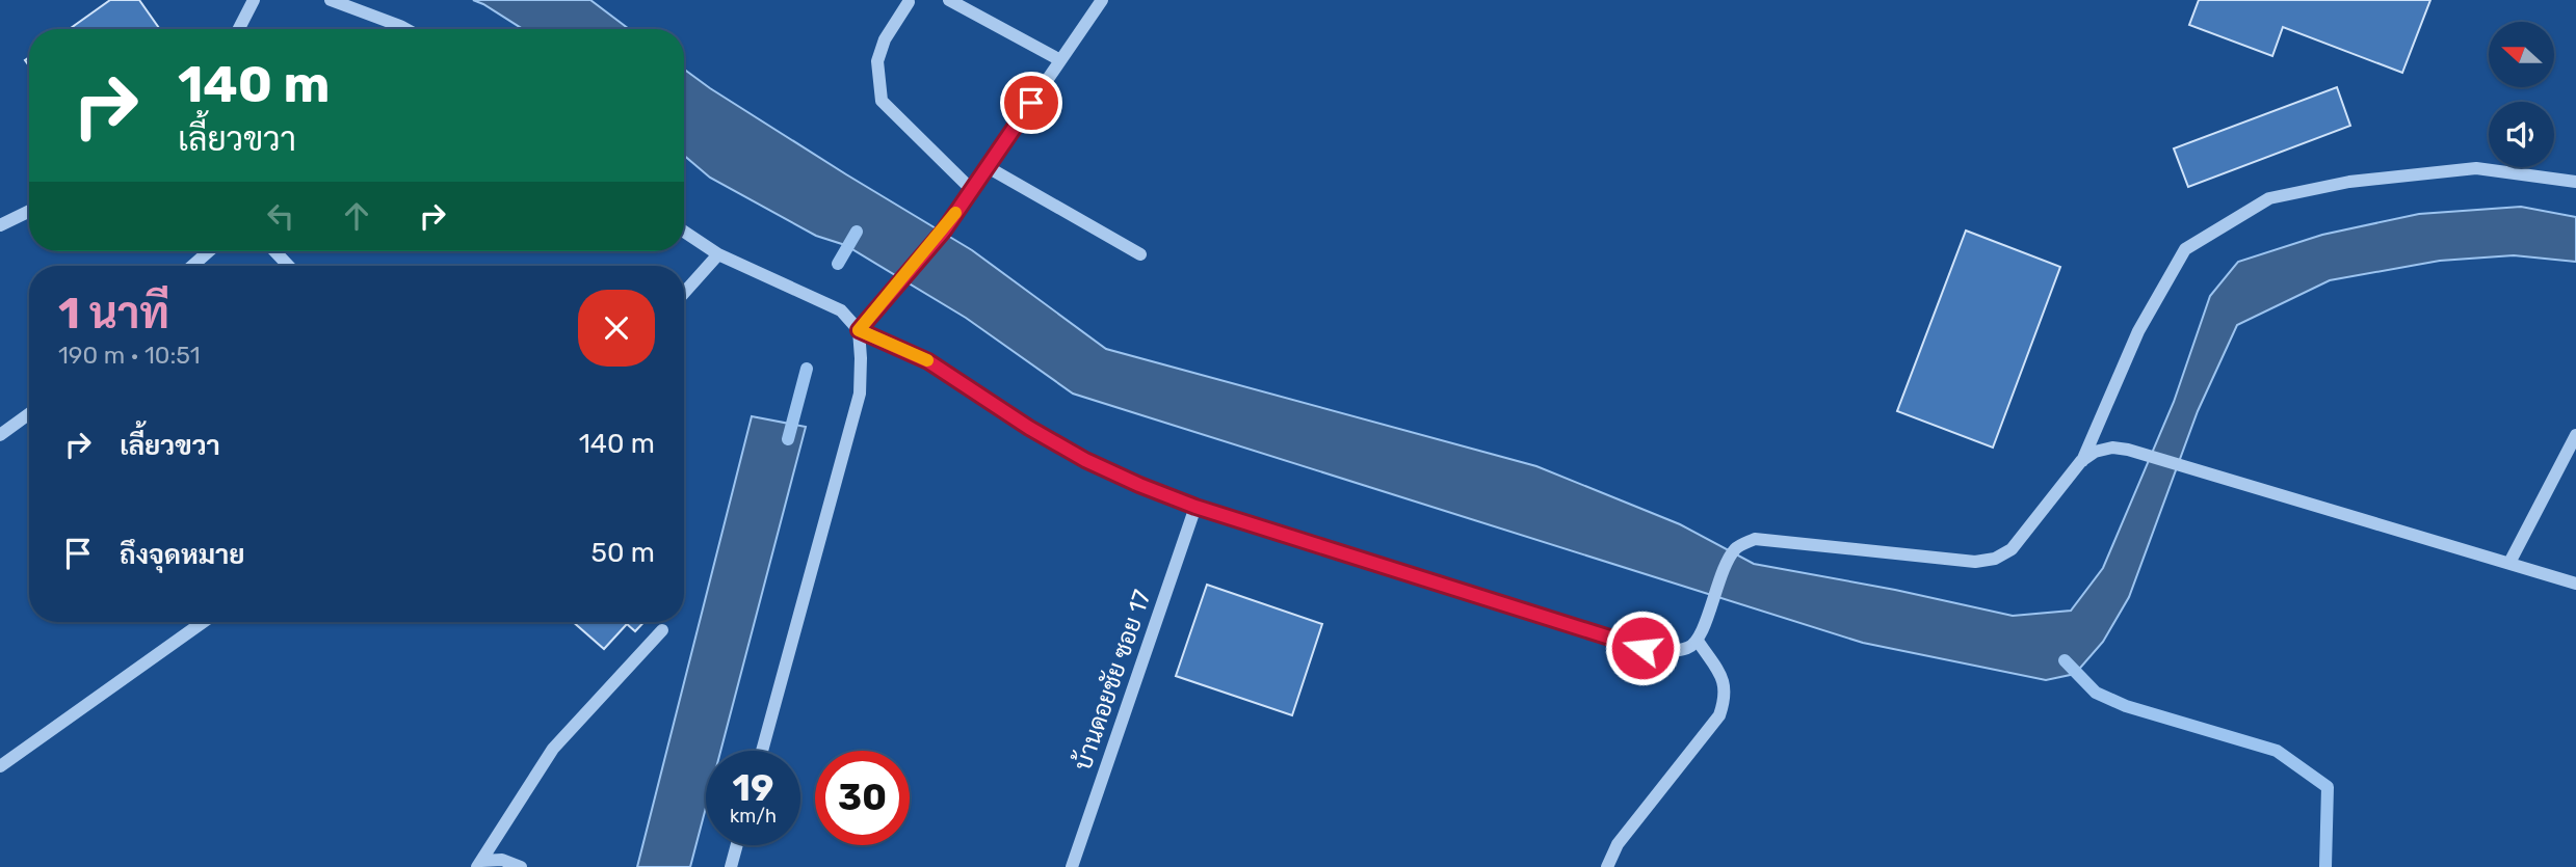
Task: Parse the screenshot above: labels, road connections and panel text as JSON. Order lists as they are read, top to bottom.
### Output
{
  "streets": {
    "street": ["บ้านดอยชัย ซอย 17"]
  },
  "north": "left",
  "page": {
    "turn": ["140 m", "เลี้ยวขวา"],
    "heading": ["1 นาที", "190 m · 10:51"],
    "list": [
      {
        "name": "เลี้ยวขวา",
        "value": "140 m"
      },
      {
        "name": "ถึงจุดหมาย",
        "value": "50 m"
      }
    ],
    "speed": "19 km/h",
    "limit": "30"
  }
}
